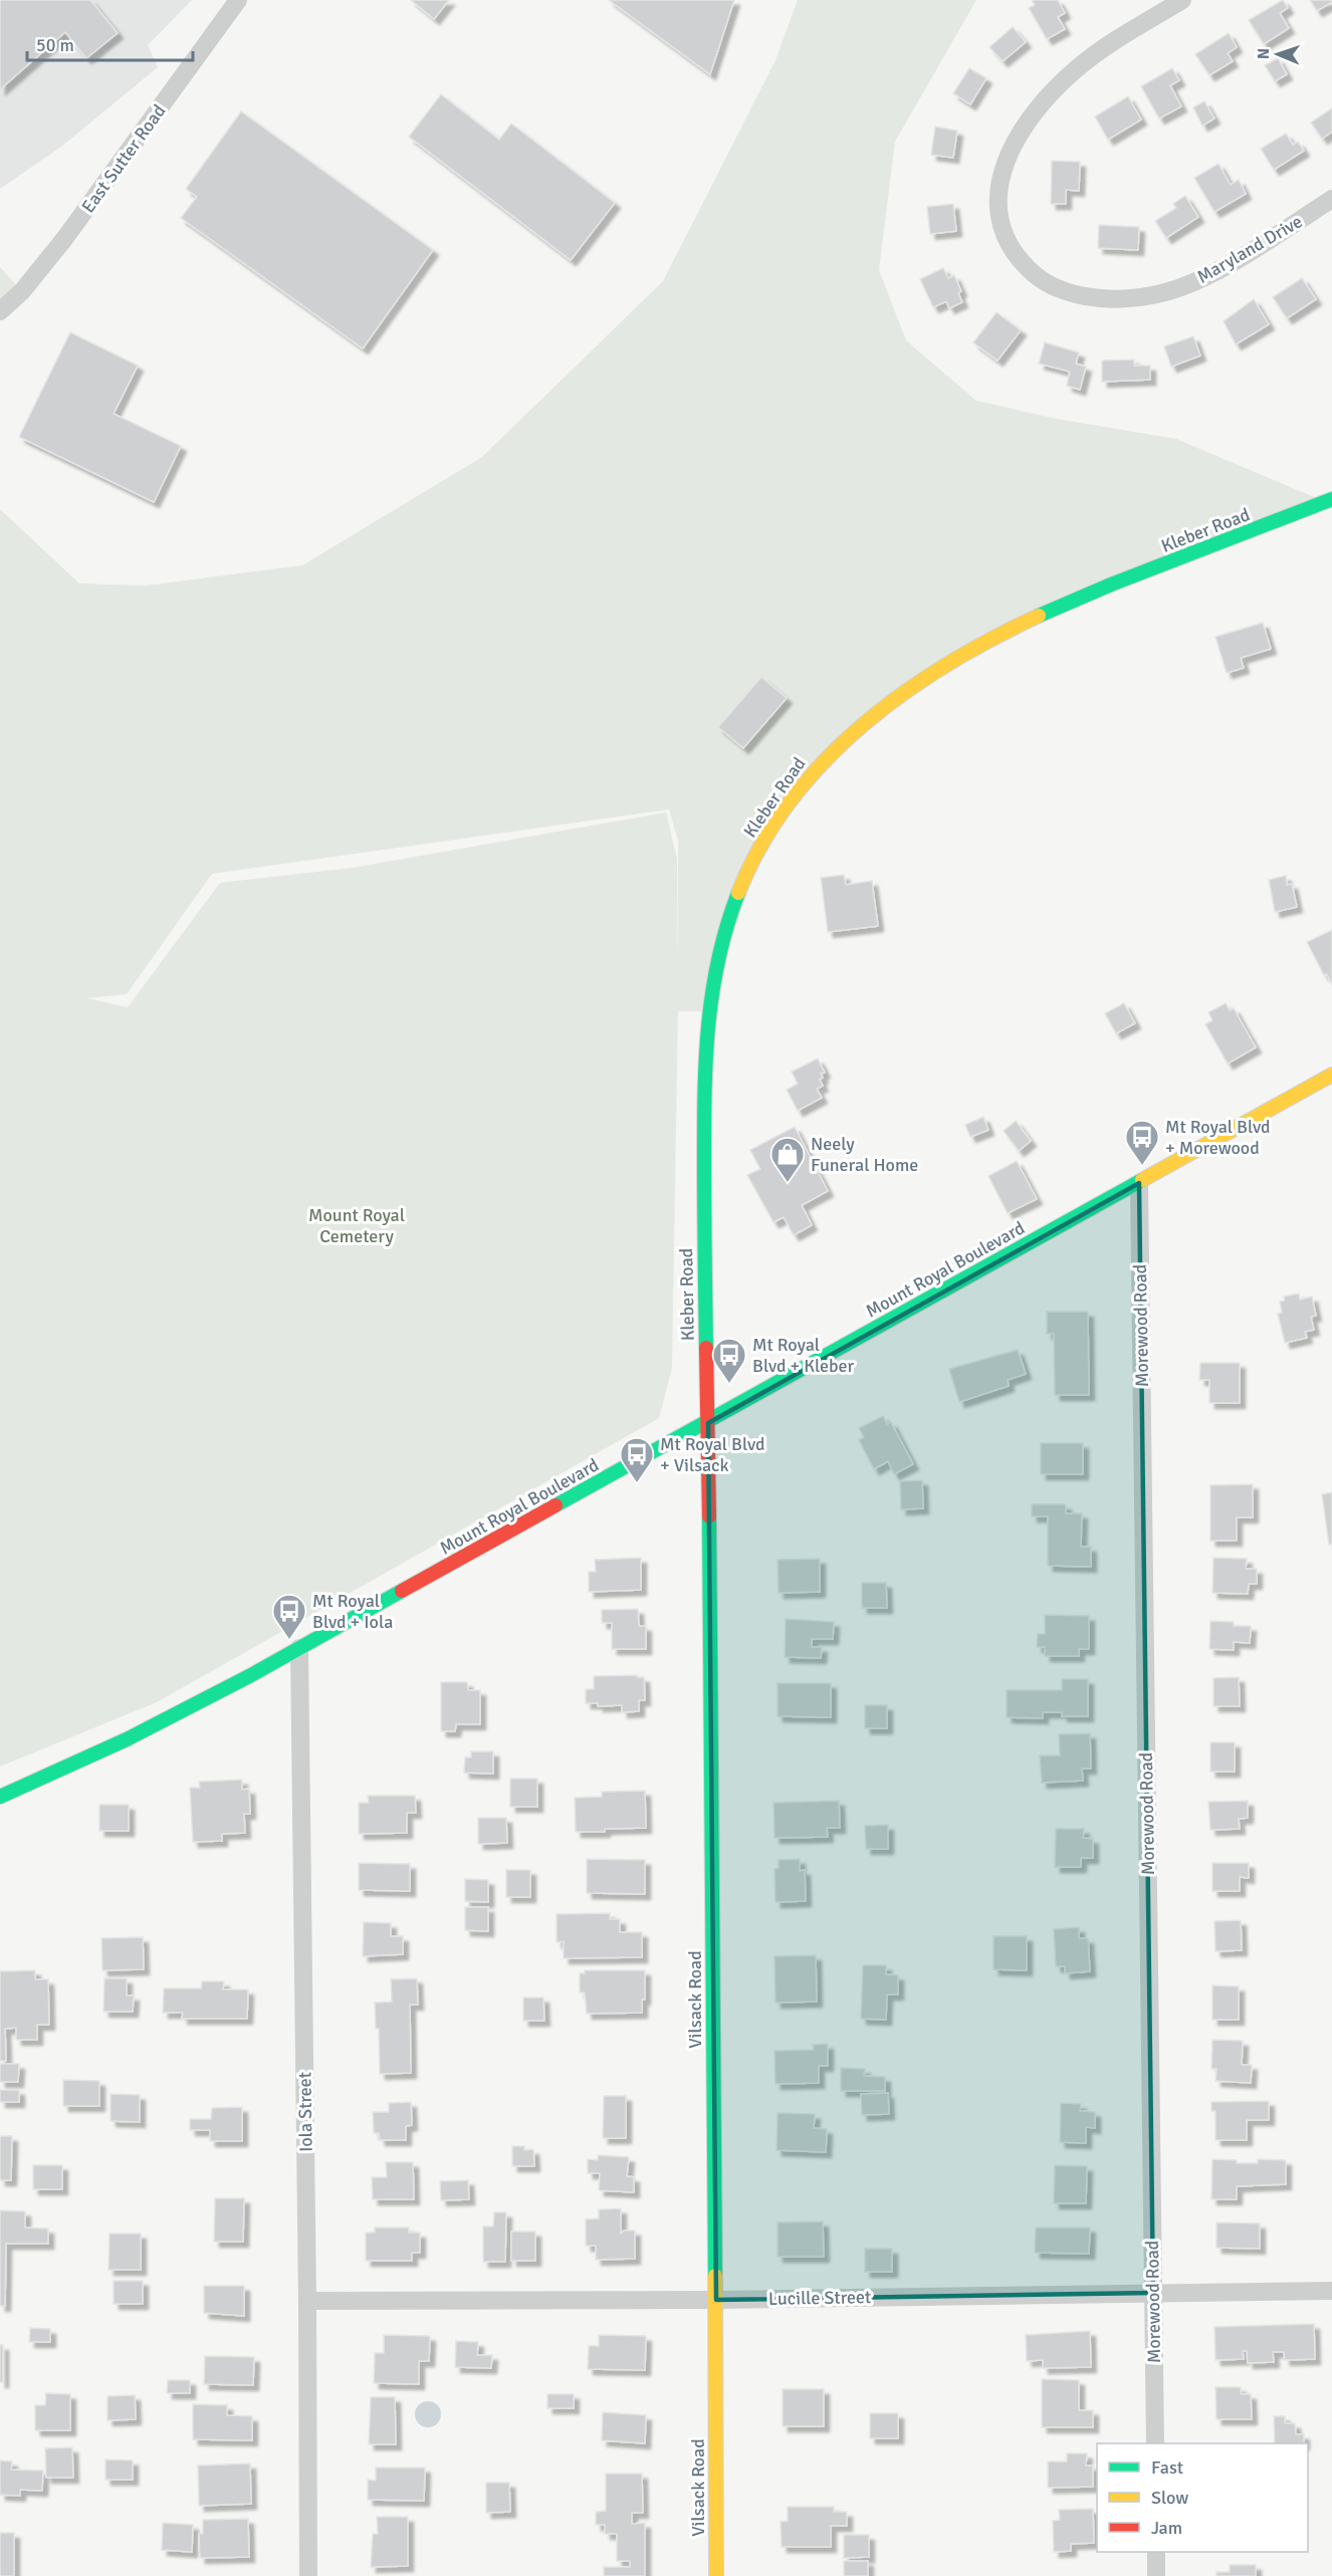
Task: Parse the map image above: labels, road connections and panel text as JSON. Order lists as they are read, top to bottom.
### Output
{
  "streets": {
    "street": [
      "East Sutter Road",
      "Maryland Drive",
      "Kleber Road",
      "Mount Royal Boulevard",
      "Morewood Road",
      "Vilsack Road",
      "Iola Street",
      "Lucille Street"
    ]
  },
  "crossings": [
    ["Kleber Road", "Mount Royal Boulevard"],
    ["Kleber Road", "Vilsack Road"],
    ["Mount Royal Boulevard", "Morewood Road"],
    ["Mount Royal Boulevard", "Vilsack Road"],
    ["Mount Royal Boulevard", "Iola Street"],
    ["Morewood Road", "Lucille Street"],
    ["Vilsack Road", "Lucille Street"],
    ["Iola Street", "Lucille Street"]
  ],
  "parks": ["Mount Royal Cemetery"],
  "places": {
    "bus stop": [
      "Mt Royal Blvd + Morewood",
      "Mt Royal Blvd + Kleber",
      "Mt Royal Blvd + Vilsack",
      "Mt Royal Blvd + Iola"
    ],
    "shop": ["Neely Funeral Home"]
  },
  "legend": ["Fast", "Slow", "Jam"],
  "scale_bar": "50 m",
  "north": "left"
}
